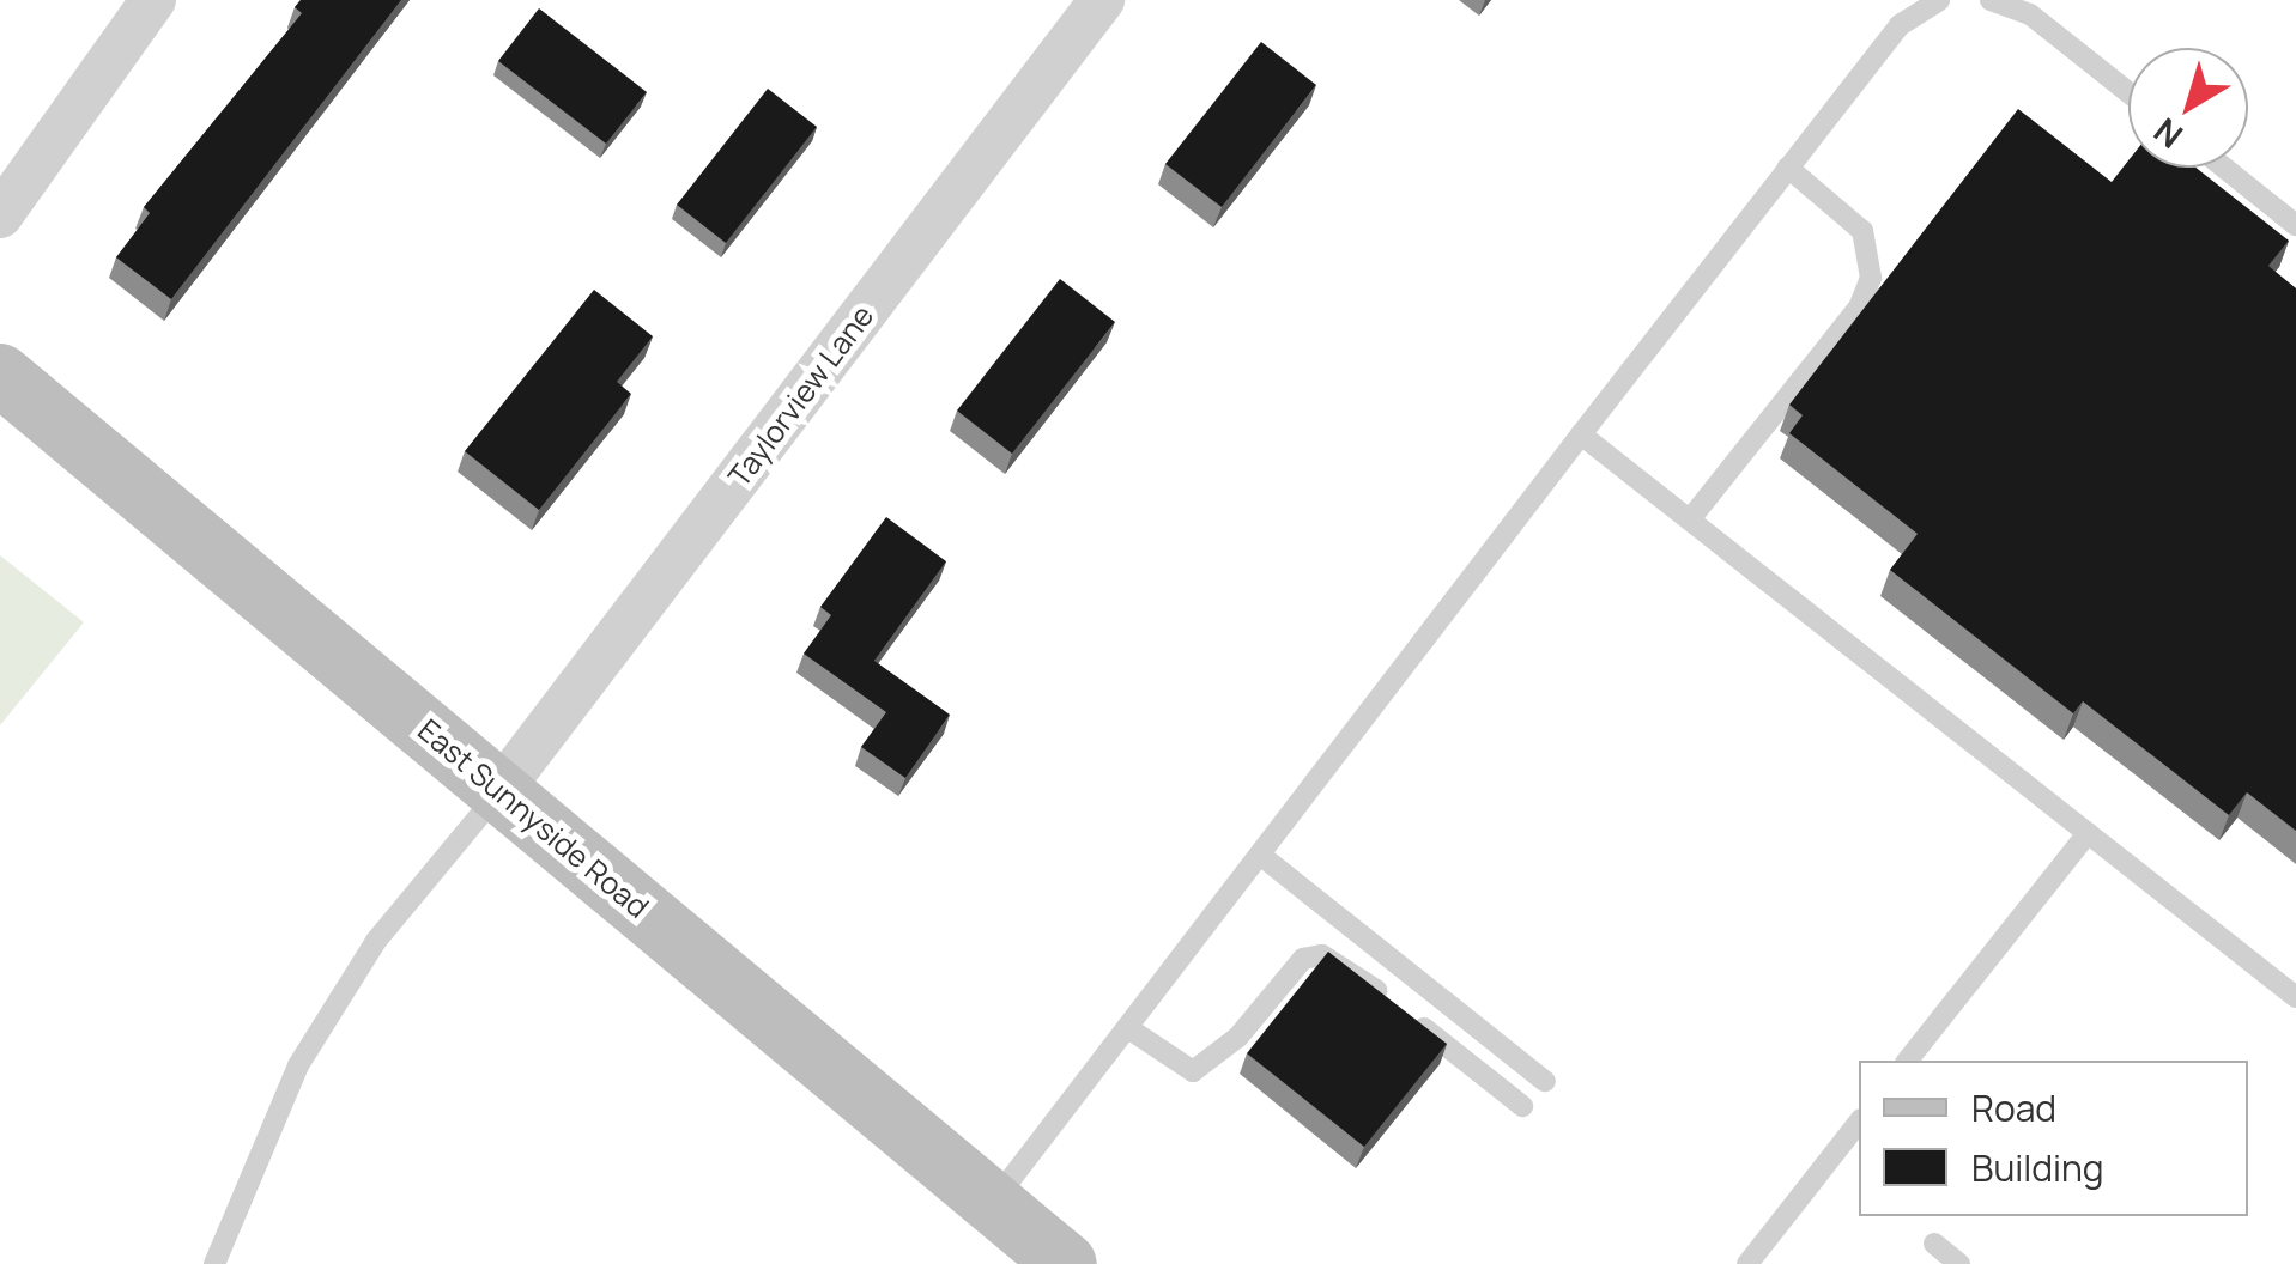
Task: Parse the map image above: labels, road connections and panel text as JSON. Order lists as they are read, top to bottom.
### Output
{
  "streets": {
    "main road": ["East Sunnyside Road"],
    "street": ["Taylorview Lane"]
  },
  "crossings": [
    ["Taylorview Lane", "East Sunnyside Road"]
  ],
  "legend": ["Road", "Building"],
  "north": "bottom left"
}
